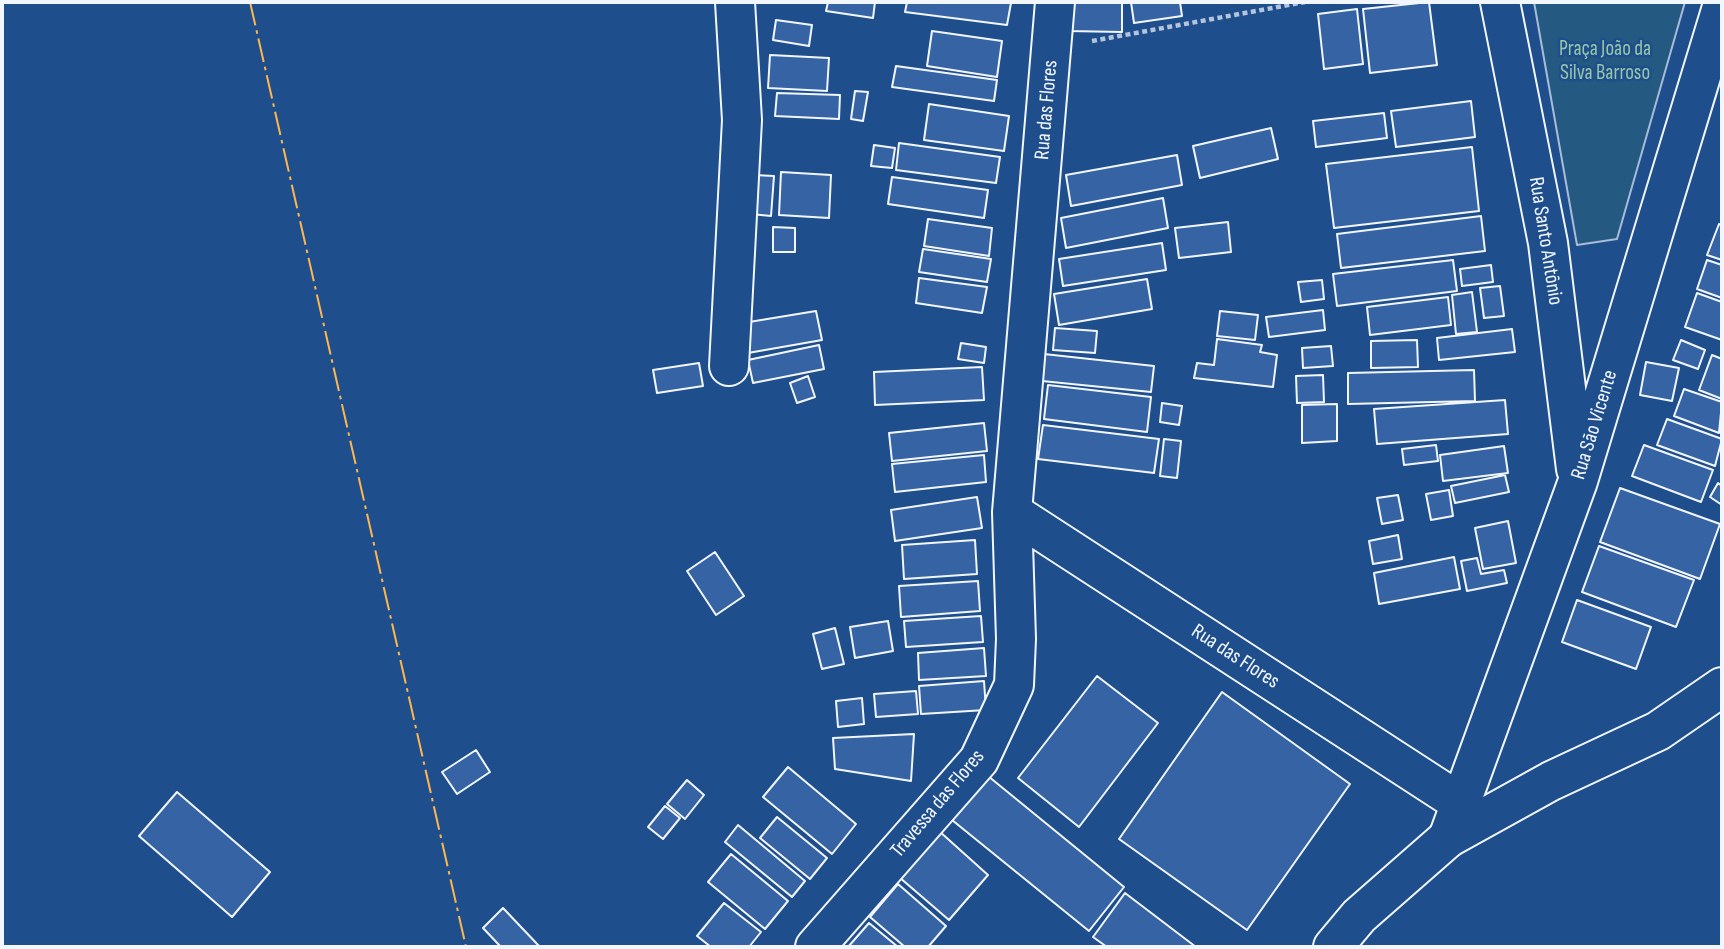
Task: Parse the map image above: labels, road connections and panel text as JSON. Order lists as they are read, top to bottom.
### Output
{
  "streets": {
    "street": [
      "Rua das Flores",
      "Rua Santo Antônio",
      "Rua São Vicente",
      "Travessa das Flores"
    ]
  },
  "crossings": [
    ["Rua das Flores", "Rua São Vicente"],
    ["Rua das Flores", "Travessa das Flores"],
    ["Rua Santo Antônio", "Rua São Vicente"]
  ],
  "parks": ["Praça João da Silva Barroso"]
}
